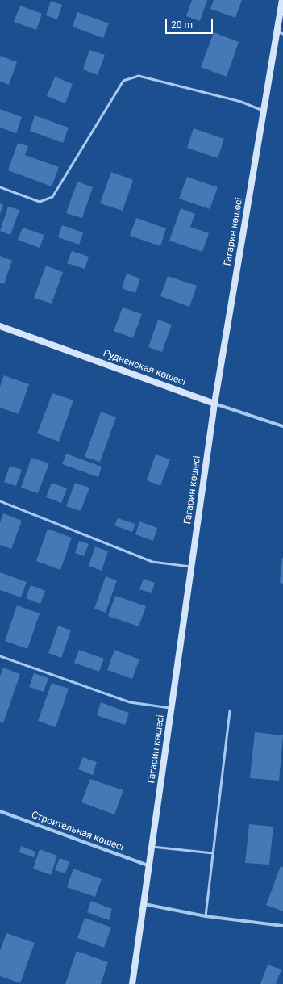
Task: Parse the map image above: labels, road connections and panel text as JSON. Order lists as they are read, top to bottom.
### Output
{
  "streets": {
    "street": ["Гагарин көшесі", "Рудненская көшесі", "Строительная көшесі"]
  },
  "crossings": [
    ["Гагарин көшесі", "Рудненская көшесі"],
    ["Гагарин көшесі", "Строительная көшесі"]
  ],
  "scale_bar": "20 m"
}
